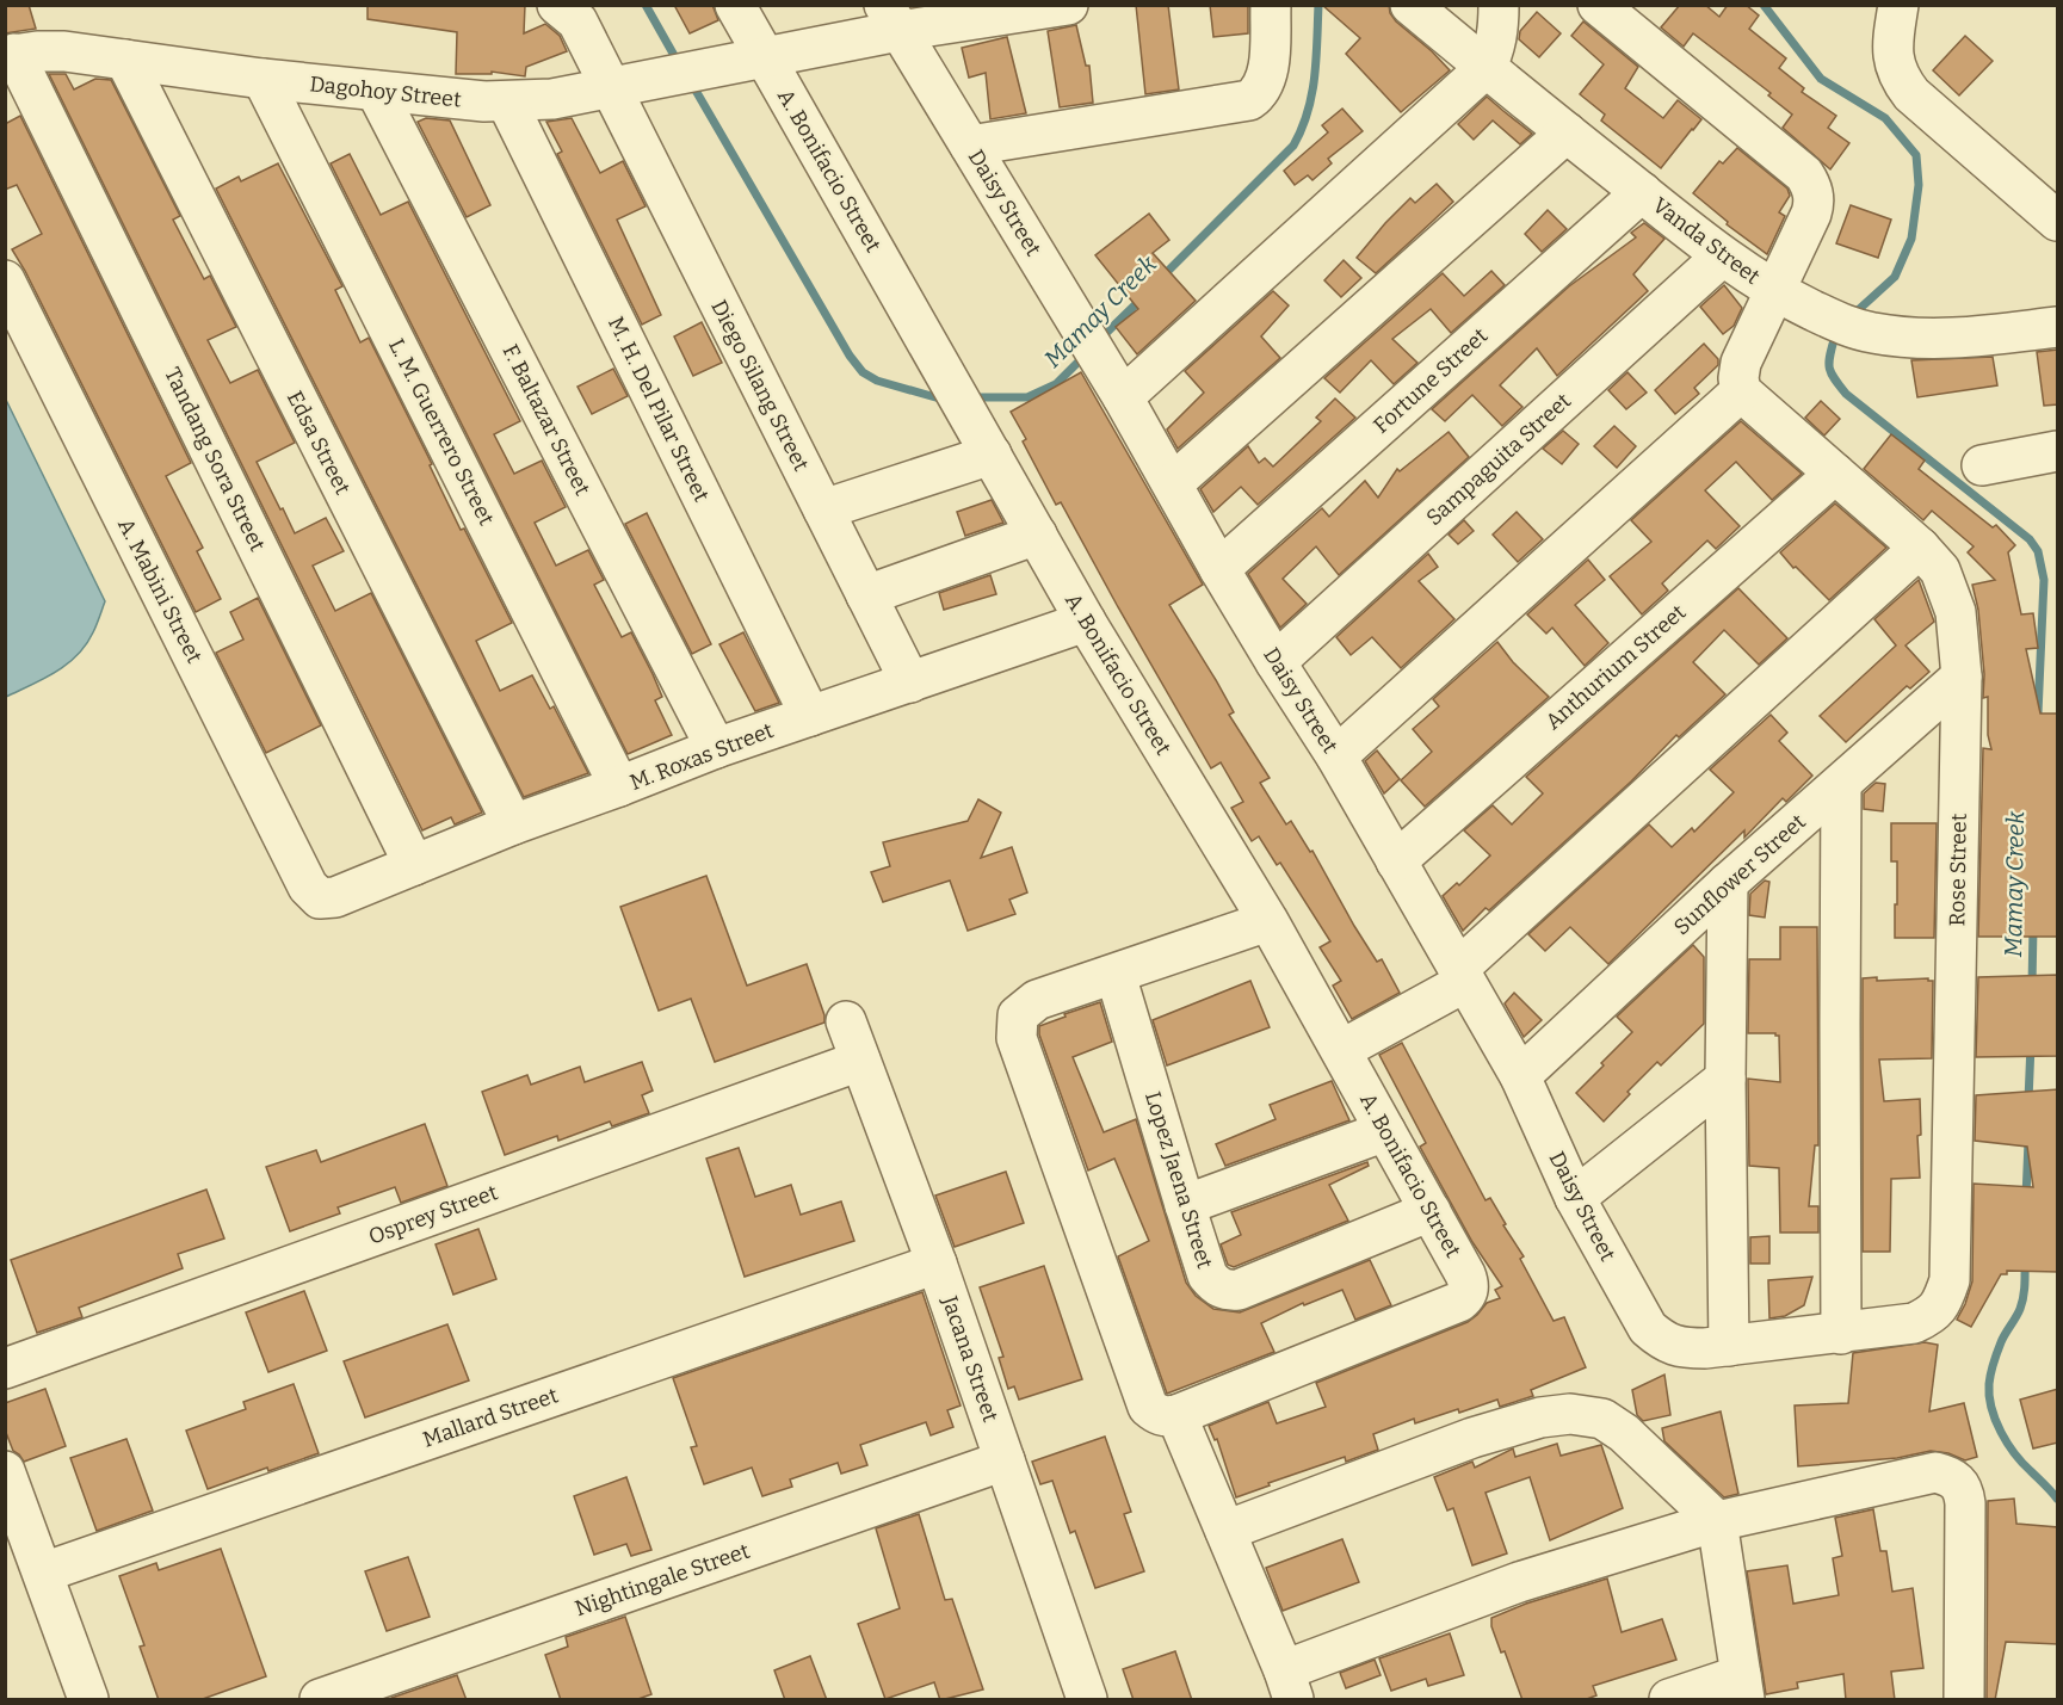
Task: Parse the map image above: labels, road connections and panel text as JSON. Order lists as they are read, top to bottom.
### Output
{
  "streets": {
    "street": [
      "Dagohoy Street",
      "A. Bonifacio Street",
      "Daisy Street",
      "Vanda Street",
      "Fortune Street",
      "Diego Silang Street",
      "M. H. Del Pilar Street",
      "F. Baltazar Street",
      "L. M. Guerrero Street",
      "Edsa Street",
      "Tandang Sora Street",
      "Sampaguita Street",
      "A. Mabini Street",
      "Anthurium Street",
      "M. Roxas Street",
      "Rose Street",
      "Sunflower Street",
      "Lopez Jaena Street",
      "Osprey Street",
      "Jacana Street",
      "Mallard Street",
      "Nightingale Street"
    ]
  },
  "crossings": [
    ["Dagohoy Street", "A. Bonifacio Street"],
    ["Dagohoy Street", "Diego Silang Street"],
    ["Dagohoy Street", "M. H. Del Pilar Street"],
    ["Dagohoy Street", "F. Baltazar Street"],
    ["Dagohoy Street", "L. M. Guerrero Street"],
    ["Dagohoy Street", "Edsa Street"],
    ["Dagohoy Street", "Tandang Sora Street"],
    ["A. Bonifacio Street", "M. Roxas Street"],
    ["A. Bonifacio Street", "Lopez Jaena Street"],
    ["Daisy Street", "Fortune Street"],
    ["Daisy Street", "Sampaguita Street"],
    ["Daisy Street", "Anthurium Street"],
    ["Daisy Street", "Rose Street"],
    ["Daisy Street", "Sunflower Street"],
    ["Vanda Street", "Fortune Street"],
    ["Vanda Street", "Sampaguita Street"],
    ["Diego Silang Street", "M. Roxas Street"],
    ["M. H. Del Pilar Street", "M. Roxas Street"],
    ["F. Baltazar Street", "M. Roxas Street"],
    ["L. M. Guerrero Street", "M. Roxas Street"],
    ["Edsa Street", "M. Roxas Street"],
    ["Tandang Sora Street", "M. Roxas Street"],
    ["A. Mabini Street", "M. Roxas Street"],
    ["Anthurium Street", "Rose Street"],
    ["Rose Street", "Sunflower Street"],
    ["Osprey Street", "Jacana Street"],
    ["Jacana Street", "Mallard Street"],
    ["Jacana Street", "Nightingale Street"]
  ],
  "water": ["Mamay Creek"]
}
